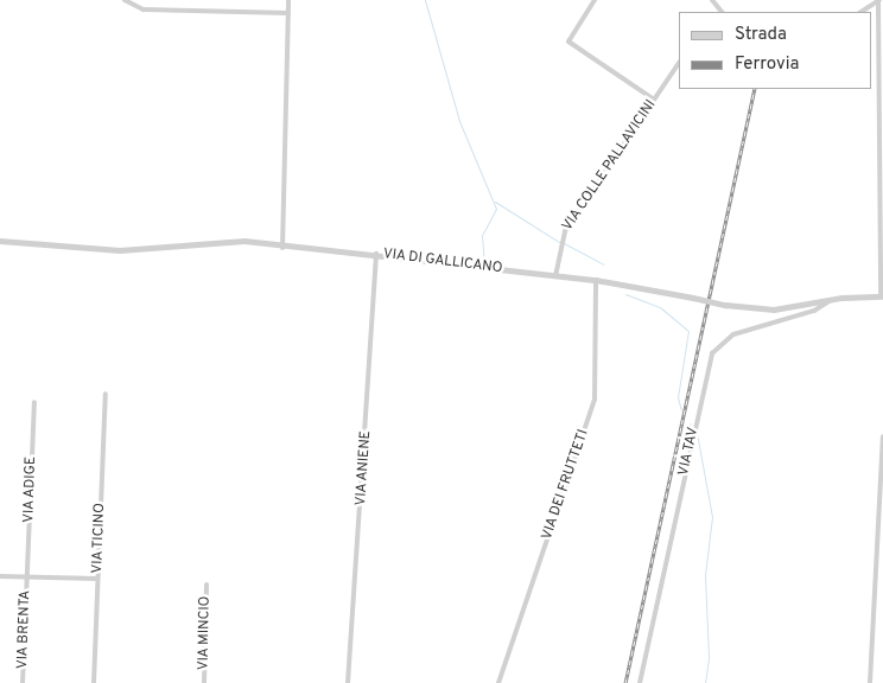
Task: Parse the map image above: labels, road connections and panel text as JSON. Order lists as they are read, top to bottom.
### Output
{
  "streets": {
    "street": [
      "VIA COLLE PALLAVICINI",
      "VIA DI GALLICANO",
      "VIA TAV",
      "VIA ANIENE",
      "VIA DEI FRUTTETI",
      "VIA ADIGE",
      "VIA TICINO",
      "VIA BRENTA",
      "VIA MINCIO"
    ]
  },
  "crossings": [
    ["VIA COLLE PALLAVICINI", "VIA DI GALLICANO"],
    ["VIA DI GALLICANO", "VIA TAV"],
    ["VIA DI GALLICANO", "VIA ANIENE"],
    ["VIA DI GALLICANO", "VIA DEI FRUTTETI"],
    ["VIA ADIGE", "VIA BRENTA"]
  ],
  "legend": ["Strada", "Ferrovia"]
}
